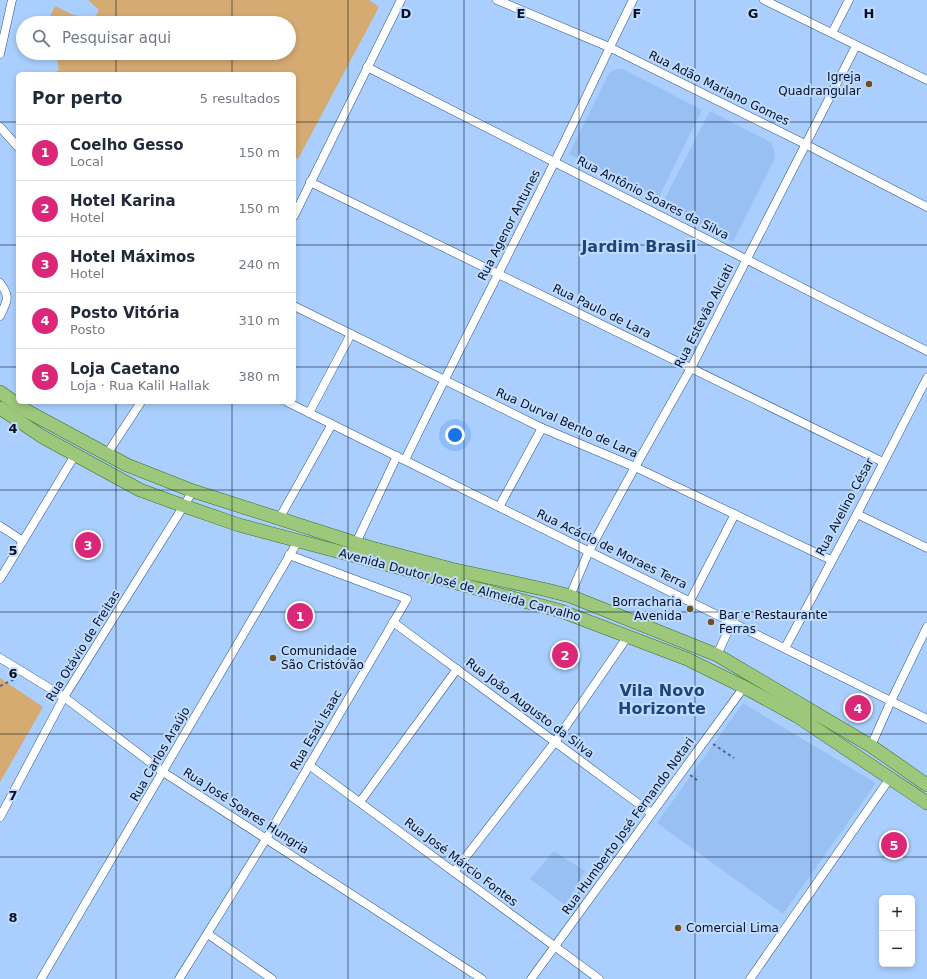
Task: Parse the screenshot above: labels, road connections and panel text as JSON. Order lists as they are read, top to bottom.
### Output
{
  "streets": {
    "main road": ["Avenida Doutor José de Almeida Carvalho"],
    "street": [
      "Rua Adão Mariano Gomes",
      "Rua Antônio Soares da Silva",
      "Rua Agenor Antunes",
      "Rua Paulo de Lara",
      "Rua Estevão Alciati",
      "Rua Durval Bento de Lara",
      "Rua Avelino César",
      "Rua Acácio de Moraes Terra",
      "Rua Otávio de Freitas",
      "Rua João Augusto da Silva",
      "Rua Esaú Isaac",
      "Rua Carlos Araújo",
      "Rua José Soares Hungria",
      "Rua Humberto José Fernando Notari",
      "Rua José Márcio Fontes"
    ]
  },
  "crossings": [
    ["Rua Adão Mariano Gomes", "Rua Agenor Antunes"],
    ["Rua Adão Mariano Gomes", "Rua Estevão Alciati"],
    ["Rua Antônio Soares da Silva", "Rua Agenor Antunes"],
    ["Rua Antônio Soares da Silva", "Rua Estevão Alciati"],
    ["Rua Agenor Antunes", "Rua Paulo de Lara"],
    ["Rua Agenor Antunes", "Rua Durval Bento de Lara"],
    ["Rua Agenor Antunes", "Rua Acácio de Moraes Terra"],
    ["Rua Paulo de Lara", "Rua Estevão Alciati"],
    ["Rua Paulo de Lara", "Rua Avelino César"],
    ["Rua Estevão Alciati", "Rua Durval Bento de Lara"],
    ["Rua Estevão Alciati", "Rua Acácio de Moraes Terra"],
    ["Rua Estevão Alciati", "Avenida Doutor José de Almeida Carvalho"],
    ["Rua Durval Bento de Lara", "Rua Avelino César"],
    ["Rua Avelino César", "Rua Acácio de Moraes Terra"],
    ["Avenida Doutor José de Almeida Carvalho", "Rua Otávio de Freitas"],
    ["Avenida Doutor José de Almeida Carvalho", "Rua Carlos Araújo"],
    ["Avenida Doutor José de Almeida Carvalho", "Rua Humberto José Fernando Notari"],
    ["Rua Otávio de Freitas", "Rua José Soares Hungria"],
    ["Rua João Augusto da Silva", "Rua Esaú Isaac"],
    ["Rua João Augusto da Silva", "Rua Humberto José Fernando Notari"],
    ["Rua Esaú Isaac", "Rua Carlos Araújo"],
    ["Rua Esaú Isaac", "Rua José Soares Hungria"],
    ["Rua Esaú Isaac", "Rua José Márcio Fontes"],
    ["Rua Carlos Araújo", "Rua José Soares Hungria"],
    ["Rua Humberto José Fernando Notari", "Rua José Márcio Fontes"]
  ],
  "districts": ["Jardim Brasil", "Vila Novo Horizonte"],
  "places": [
    "Igreja Quadrangular",
    "Borracharia Avenida",
    "Bar e Restaurante Ferras",
    "Comunidade São Cristóvão",
    "Comercial Lima"
  ],
  "page": {
    "search": "Pesquisar aqui",
    "heading": ["Por perto", "5 resultados"],
    "list": [
      {
        "mark": "1",
        "name": "Coelho Gesso",
        "note": "Local",
        "value": "150 m"
      },
      {
        "mark": "2",
        "name": "Hotel Karina",
        "note": "Hotel",
        "value": "150 m"
      },
      {
        "mark": "3",
        "name": "Hotel Máximos",
        "note": "Hotel",
        "value": "240 m"
      },
      {
        "mark": "4",
        "name": "Posto Vitória",
        "note": "Posto",
        "value": "310 m"
      },
      {
        "mark": "5",
        "name": "Loja Caetano",
        "note": "Loja · Rua Kalil Hallak",
        "value": "380 m"
      }
    ],
    "pins": [
      "3",
      "1",
      "2",
      "4",
      "5"
    ],
    "map_buttons": ["+", "−"]
  },
  "grid": {
    "columns": [
      "D",
      "E",
      "F",
      "G",
      "H"
    ],
    "rows": [
      "4",
      "5",
      "6",
      "7",
      "8"
    ]
  }
}
